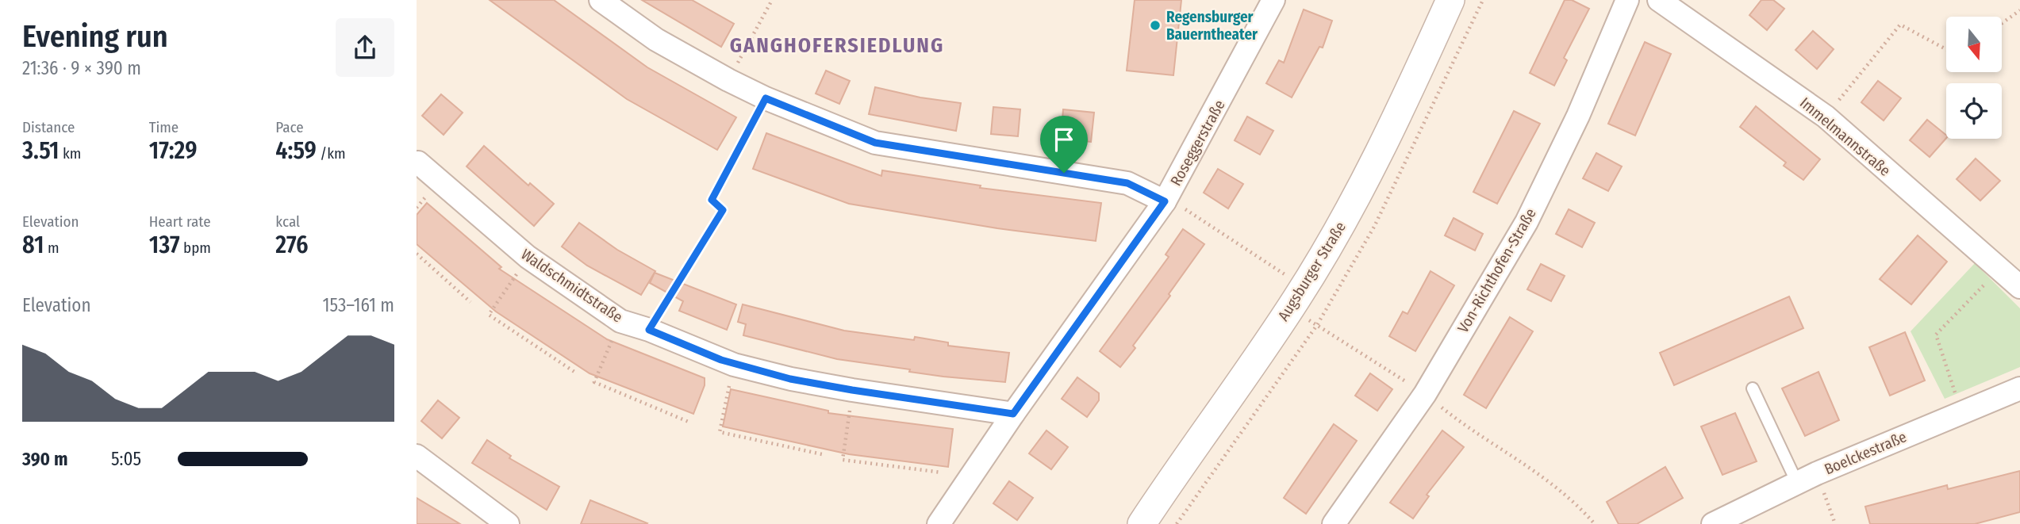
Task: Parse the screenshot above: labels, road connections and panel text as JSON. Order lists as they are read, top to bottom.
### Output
{
  "streets": {
    "street": [
      "Immelmannstraße",
      "Roseggerstraße",
      "Von-Richthofen-Straße",
      "Augsburger Straße",
      "Waldschmidtstraße",
      "Boelckestraße"
    ]
  },
  "crossings": [
    ["Roseggerstraße", "Waldschmidtstraße"]
  ],
  "districts": ["GANGHOFERSIEDLUNG"],
  "places": ["Regensburger Bauerntheater"],
  "north": "bottom",
  "page": {
    "heading": ["Evening run", "21:36 · 9 × 390 m"],
    "stats": [
      ["Distance", "3.51 km"],
      ["Time", "17:29"],
      ["Pace", "4:59 /km"],
      ["Elevation", "81 m"],
      ["Heart rate", "137 bpm"],
      ["kcal", "276"]
    ],
    "chart": ["Elevation", "153–161 m"],
    "list": [
      {
        "name": "390 m",
        "note": "5:05"
      }
    ]
  }
}
